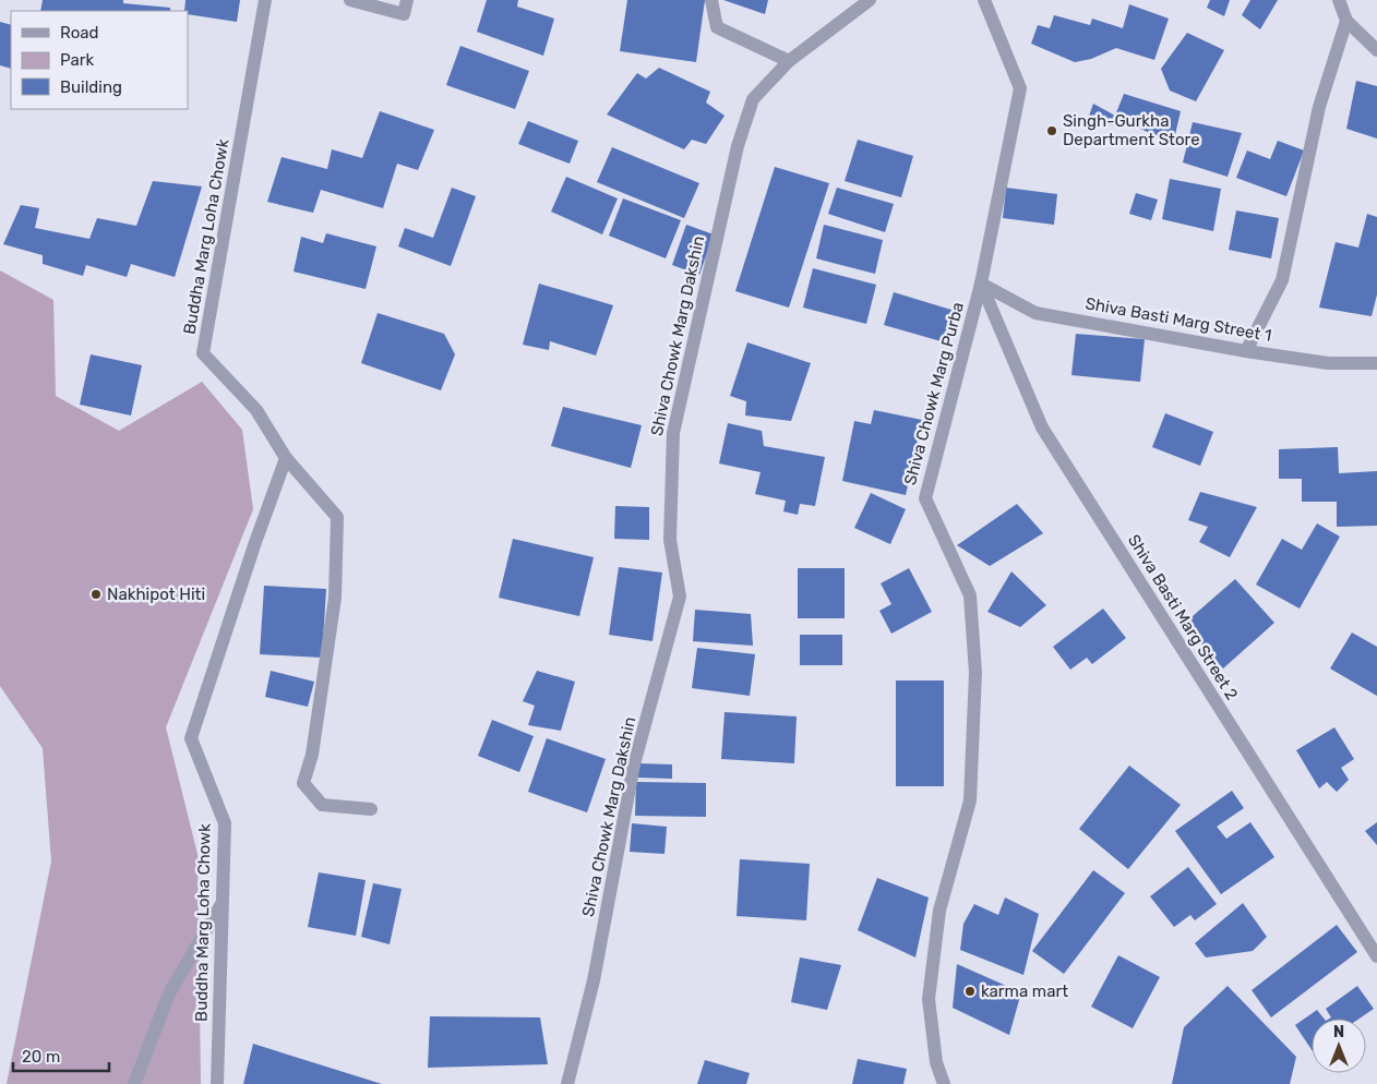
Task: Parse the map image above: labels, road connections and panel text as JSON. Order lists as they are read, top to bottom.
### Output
{
  "streets": {
    "street": [
      "Buddha Marg Loha Chowk",
      "Shiva Basti Marg Street 1",
      "Shiva Chowk Marg Dakshin",
      "Shiva Chowk Marg Purba",
      "Shiva Basti Marg Street 2"
    ]
  },
  "crossings": [
    ["Shiva Basti Marg Street 1", "Shiva Chowk Marg Purba"],
    ["Shiva Basti Marg Street 1", "Shiva Basti Marg Street 2"],
    ["Shiva Chowk Marg Purba", "Shiva Basti Marg Street 2"]
  ],
  "places": ["Singh-Gurkha Department Store", "Nakhipot Hiti", "karma mart"],
  "legend": ["Road", "Park", "Building"],
  "scale_bar": "20 m",
  "north": "top"
}
